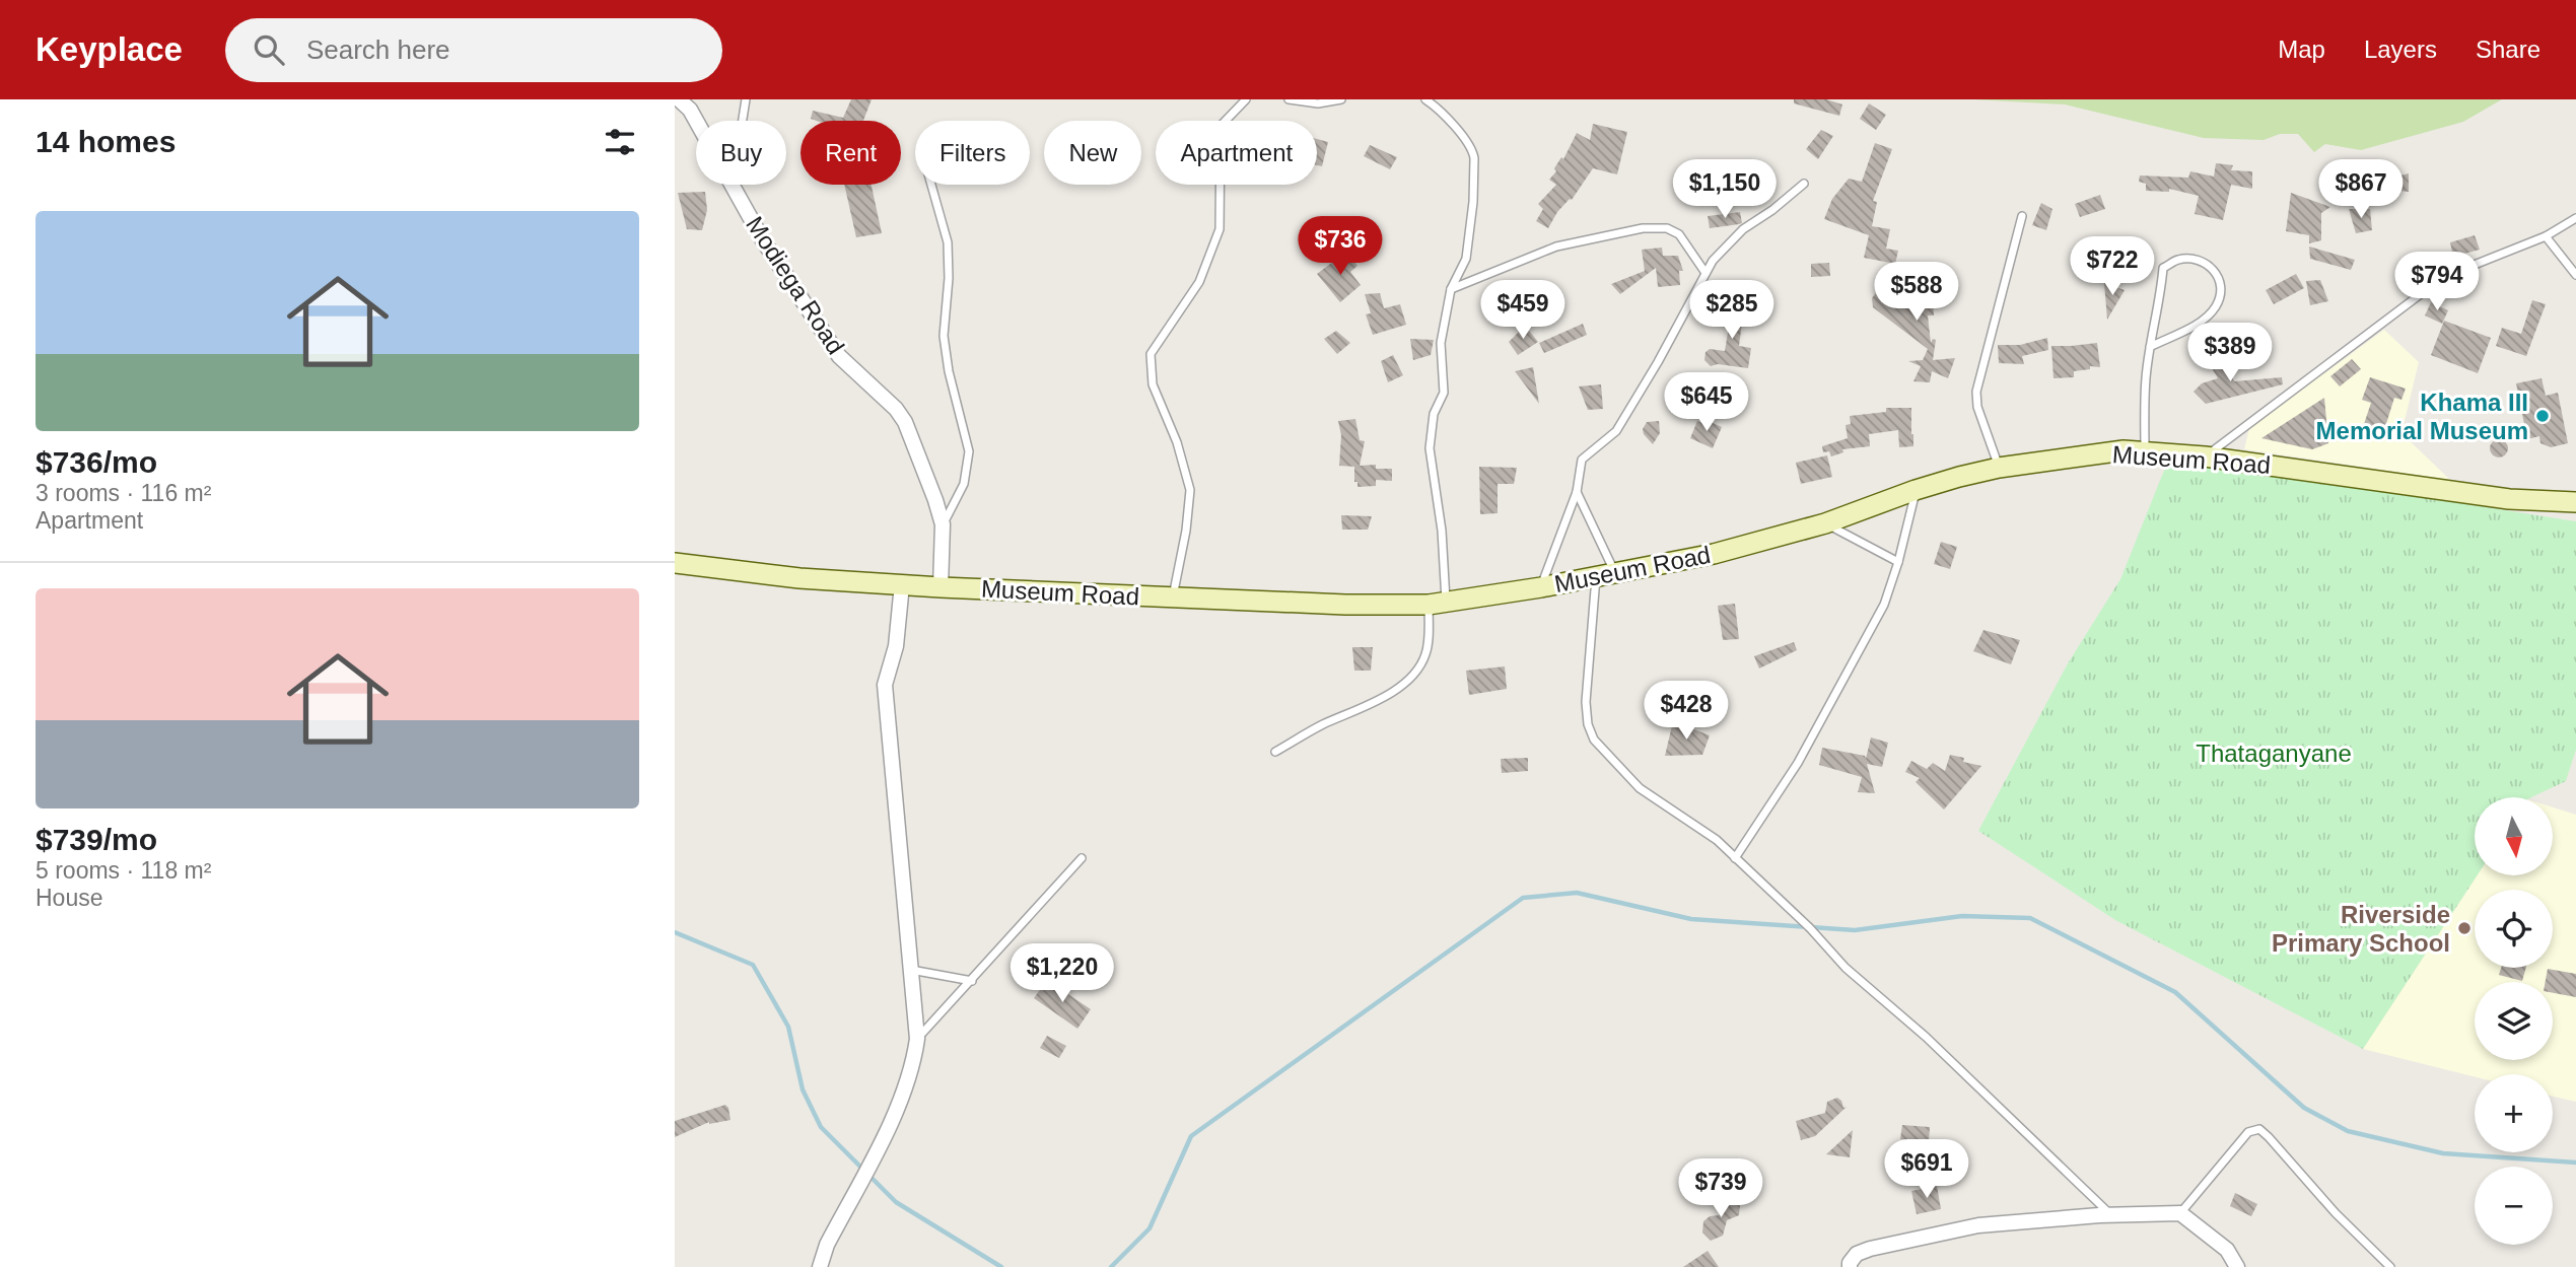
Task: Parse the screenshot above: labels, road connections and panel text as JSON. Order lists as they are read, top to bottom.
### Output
{
  "streets": {
    "street": ["Modiega Road", "Museum Road"]
  },
  "crossings": [
    ["Modiega Road", "Museum Road"]
  ],
  "parks": ["Thataganyane"],
  "places": ["Khama III Memorial Museum", "Riverside Primary School"],
  "north": "bottom",
  "page": {
    "header": "Keyplace",
    "search": "Search here",
    "nav": ["Map", "Layers", "Share"],
    "heading": "14 homes",
    "chip": [
      "Buy",
      "Rent",
      "Filters",
      "New",
      "Apartment"
    ],
    "price": [
      "$1,150",
      "$867",
      "$736",
      "$722",
      "$794",
      "$588",
      "$459",
      "$285",
      "$389",
      "$645",
      "$428",
      "$1,220",
      "$691",
      "$739"
    ],
    "list": [
      {
        "name": "$736/mo",
        "note": "3 rooms · 116 m² · Apartment"
      },
      {
        "name": "$739/mo",
        "note": "5 rooms · 118 m² · House"
      }
    ],
    "map_buttons": ["+", "−"]
  }
}
